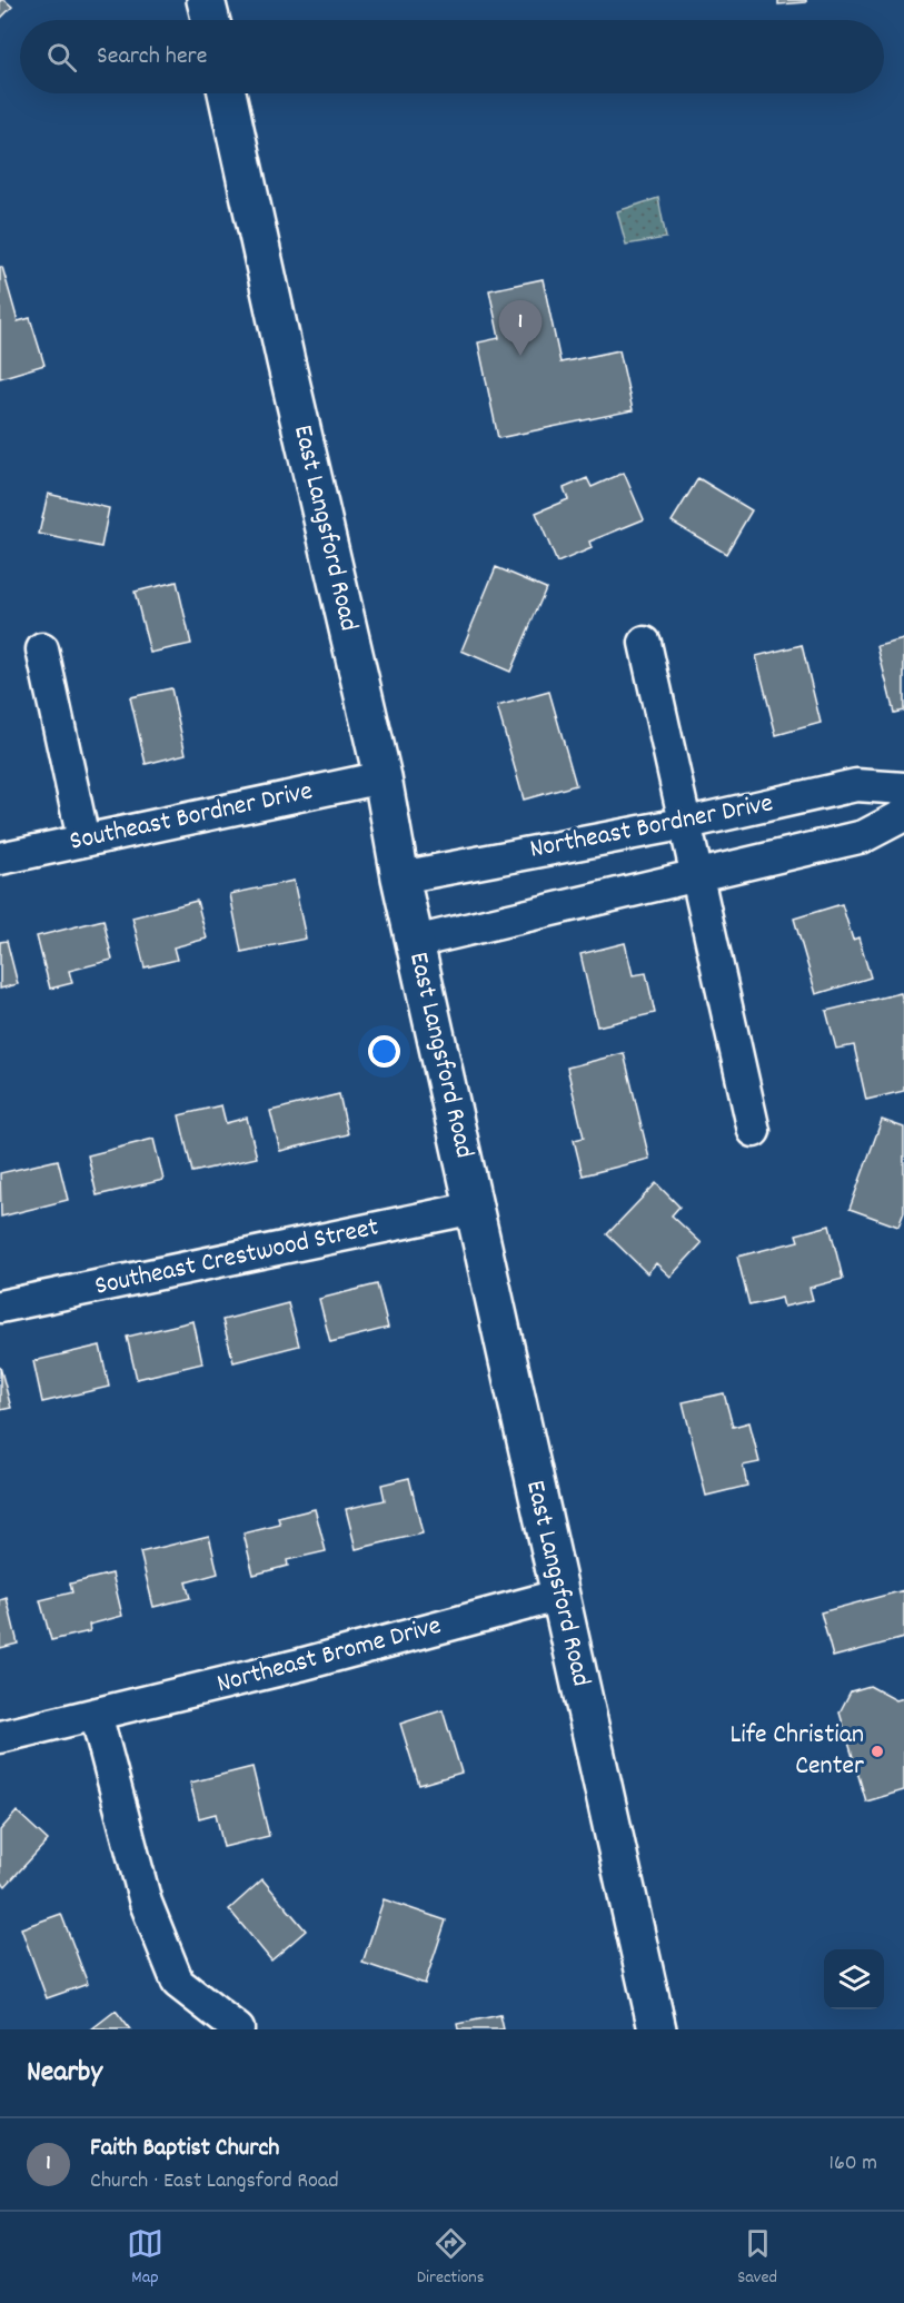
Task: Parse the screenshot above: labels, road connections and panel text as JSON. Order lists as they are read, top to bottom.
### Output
{
  "streets": {
    "street": [
      "East Langsford Road",
      "Southeast Bordner Drive",
      "Northeast Bordner Drive",
      "Southeast Crestwood Street",
      "Northeast Brome Drive"
    ]
  },
  "crossings": [
    ["East Langsford Road", "Southeast Bordner Drive"],
    ["East Langsford Road", "Northeast Bordner Drive"],
    ["East Langsford Road", "Southeast Crestwood Street"],
    ["East Langsford Road", "Northeast Brome Drive"]
  ],
  "places": ["Life Christian Center"],
  "page": {
    "search": "Search here",
    "pins": "1",
    "heading": "Nearby",
    "list": [
      {
        "mark": "1",
        "name": "Faith Baptist Church",
        "note": "Church · East Langsford Road",
        "value": "160 m"
      }
    ],
    "nav": ["Map", "Directions", "Saved"]
  }
}
